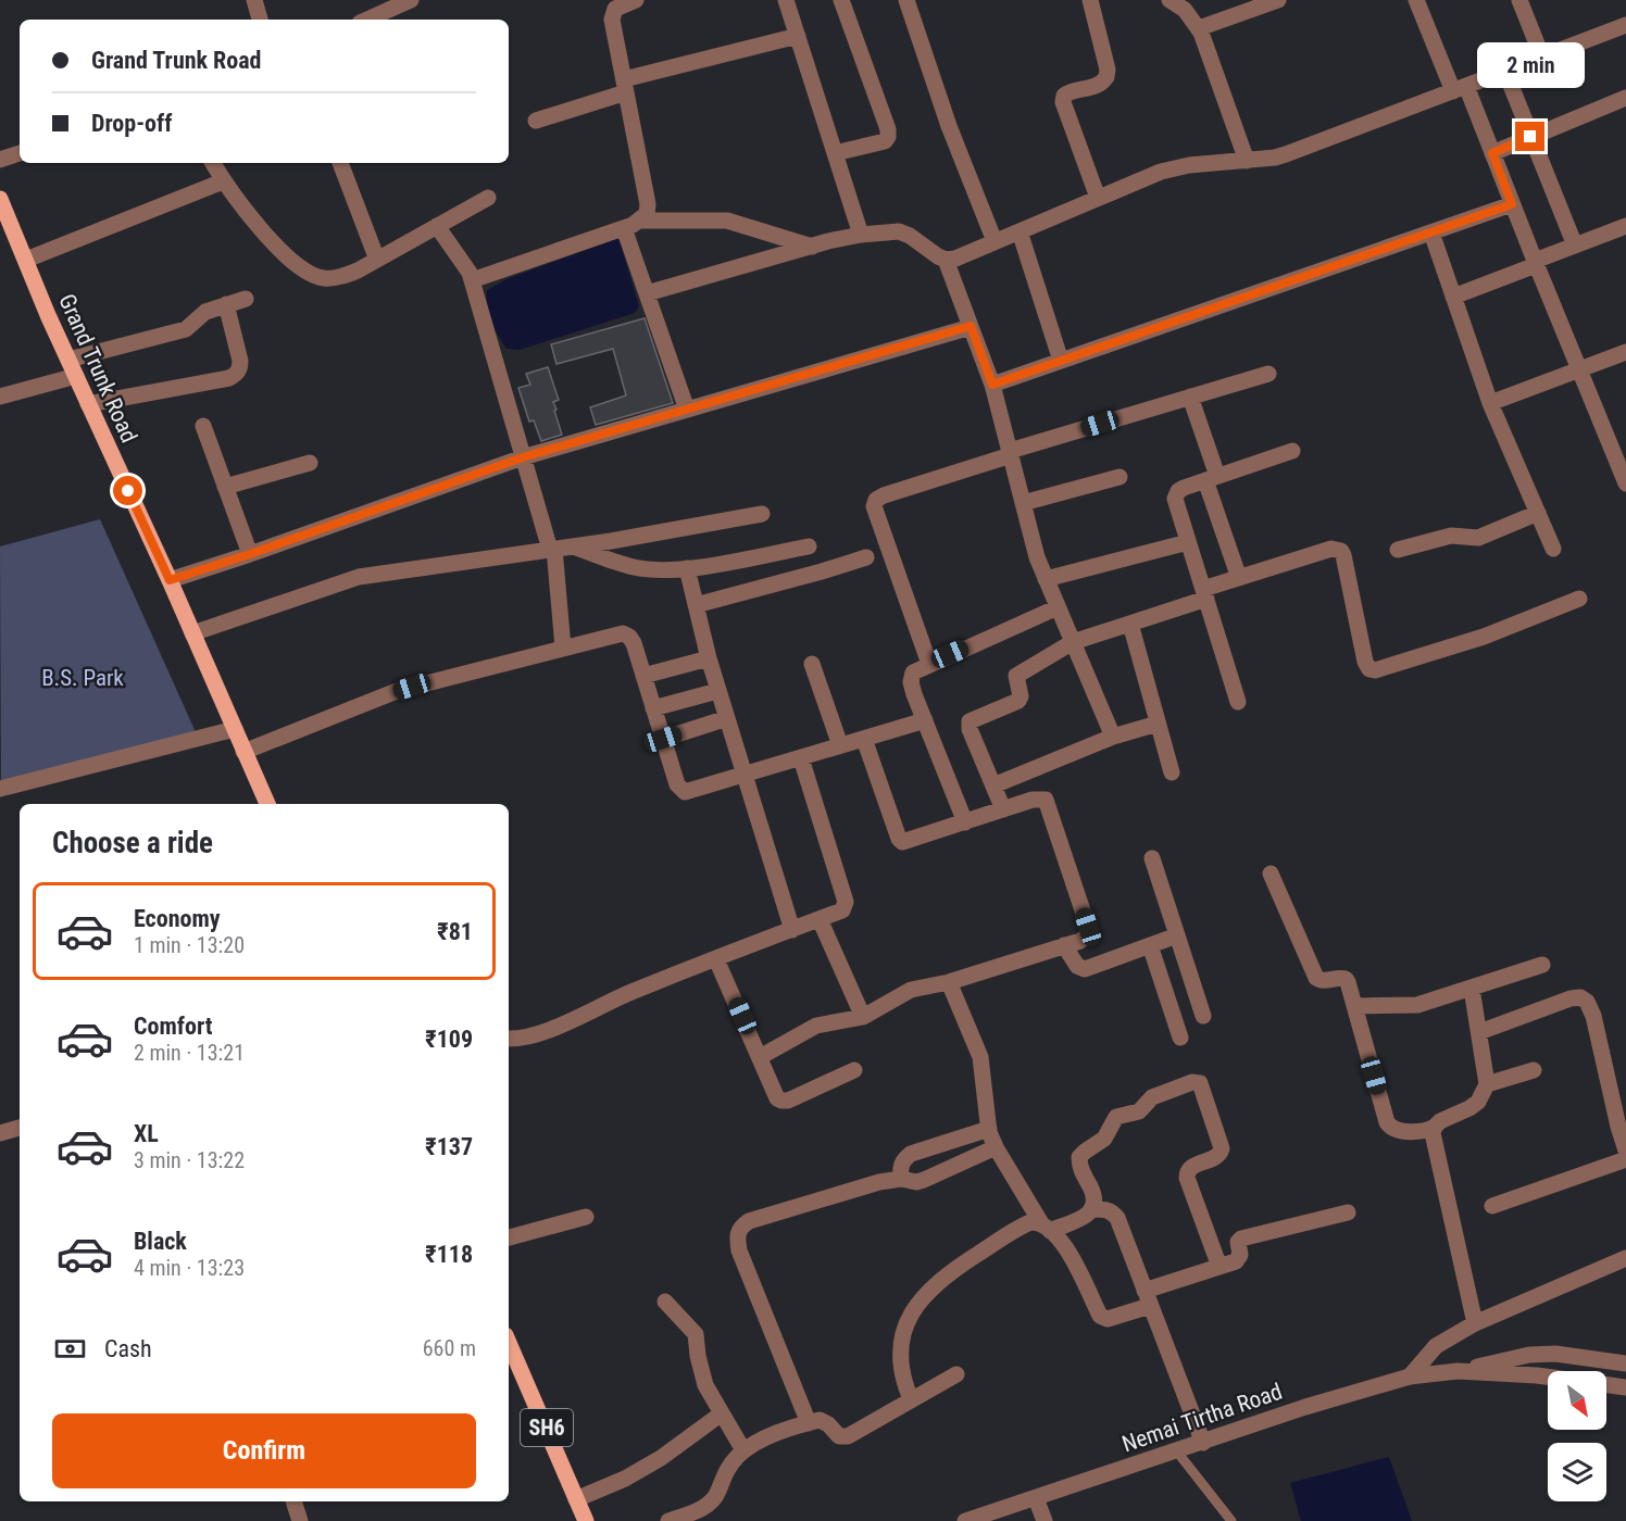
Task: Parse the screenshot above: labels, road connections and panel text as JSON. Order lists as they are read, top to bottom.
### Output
{
  "streets": {
    "main road": ["Grand Trunk Road", "SH6"],
    "street": ["Nemai Tirtha Road"]
  },
  "parks": ["B.S. Park"],
  "north": "bottom right",
  "page": {
    "banner": ["Grand Trunk Road", "Drop-off"],
    "bubble": "2 min",
    "heading": "Choose a ride",
    "list": [
      {
        "name": "Economy",
        "note": "1 min · 13:20",
        "value": "₹81"
      },
      {
        "name": "Comfort",
        "note": "2 min · 13:21",
        "value": "₹109"
      },
      {
        "name": "XL",
        "note": "3 min · 13:22",
        "value": "₹137"
      },
      {
        "name": "Black",
        "note": "4 min · 13:23",
        "value": "₹118"
      }
    ],
    "pay": ["Cash", "660 m"],
    "buttons": "Confirm"
  }
}
